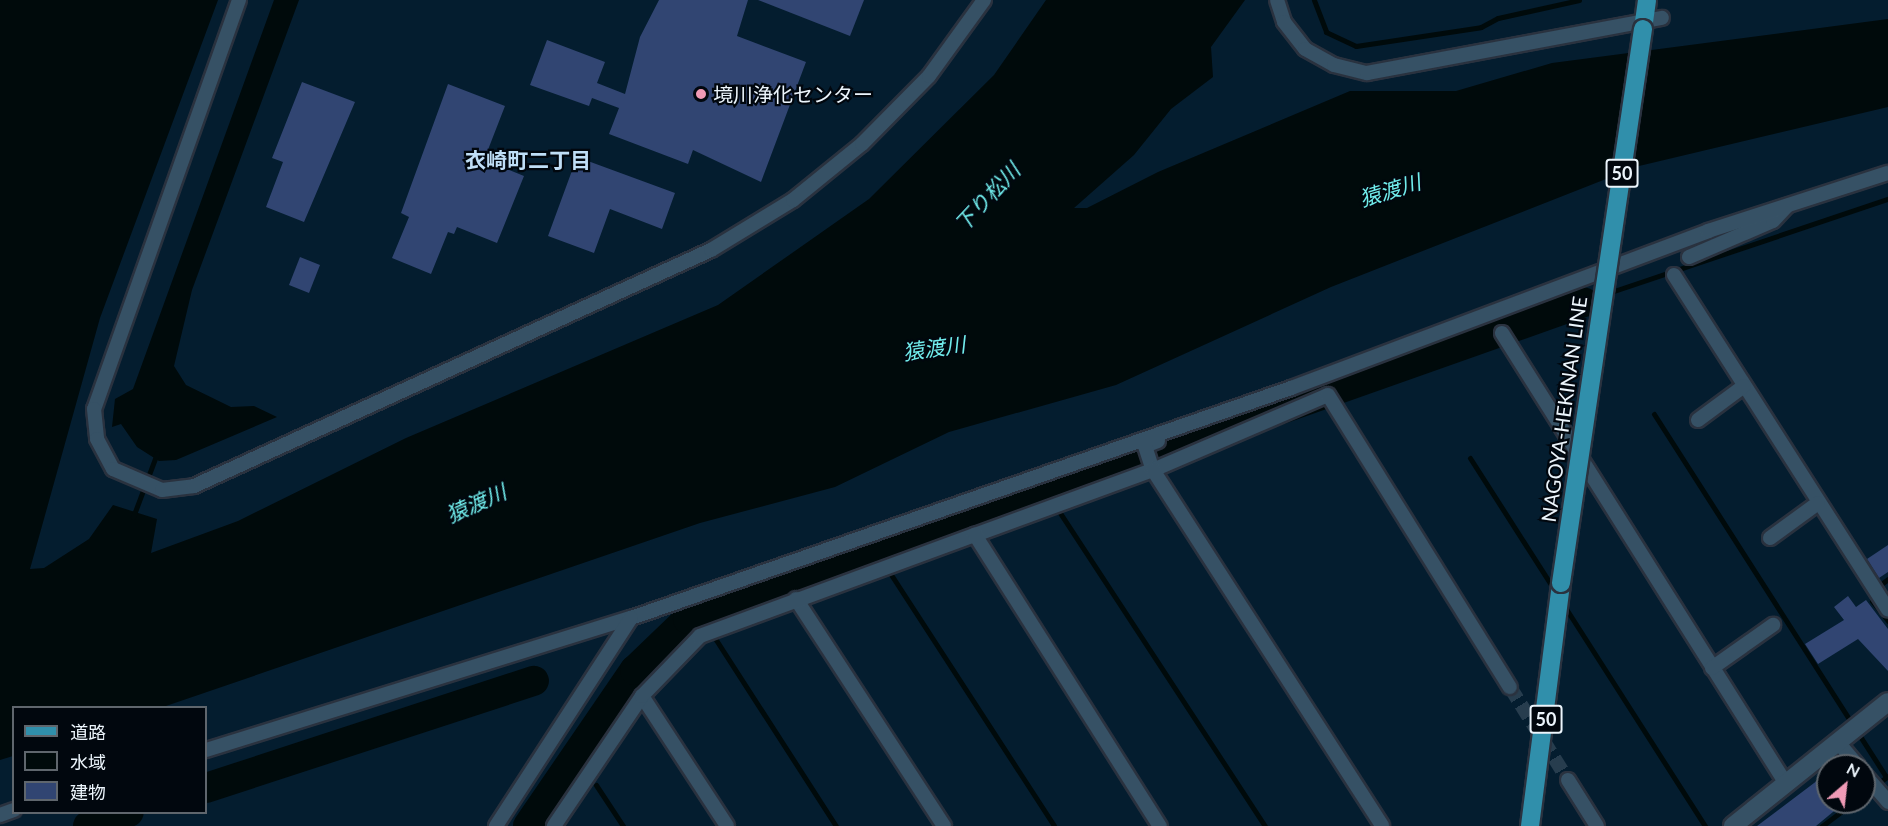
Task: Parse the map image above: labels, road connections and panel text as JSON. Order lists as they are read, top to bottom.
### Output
{
  "streets": {
    "main road": ["50", "NAGOYA-HEKINAN LINE"]
  },
  "districts": ["衣崎町二丁目"],
  "water": ["猿渡川", "下り松川"],
  "places": ["境川浄化センター"],
  "legend": ["道路", "水域", "建物"],
  "north": "top right"
}
